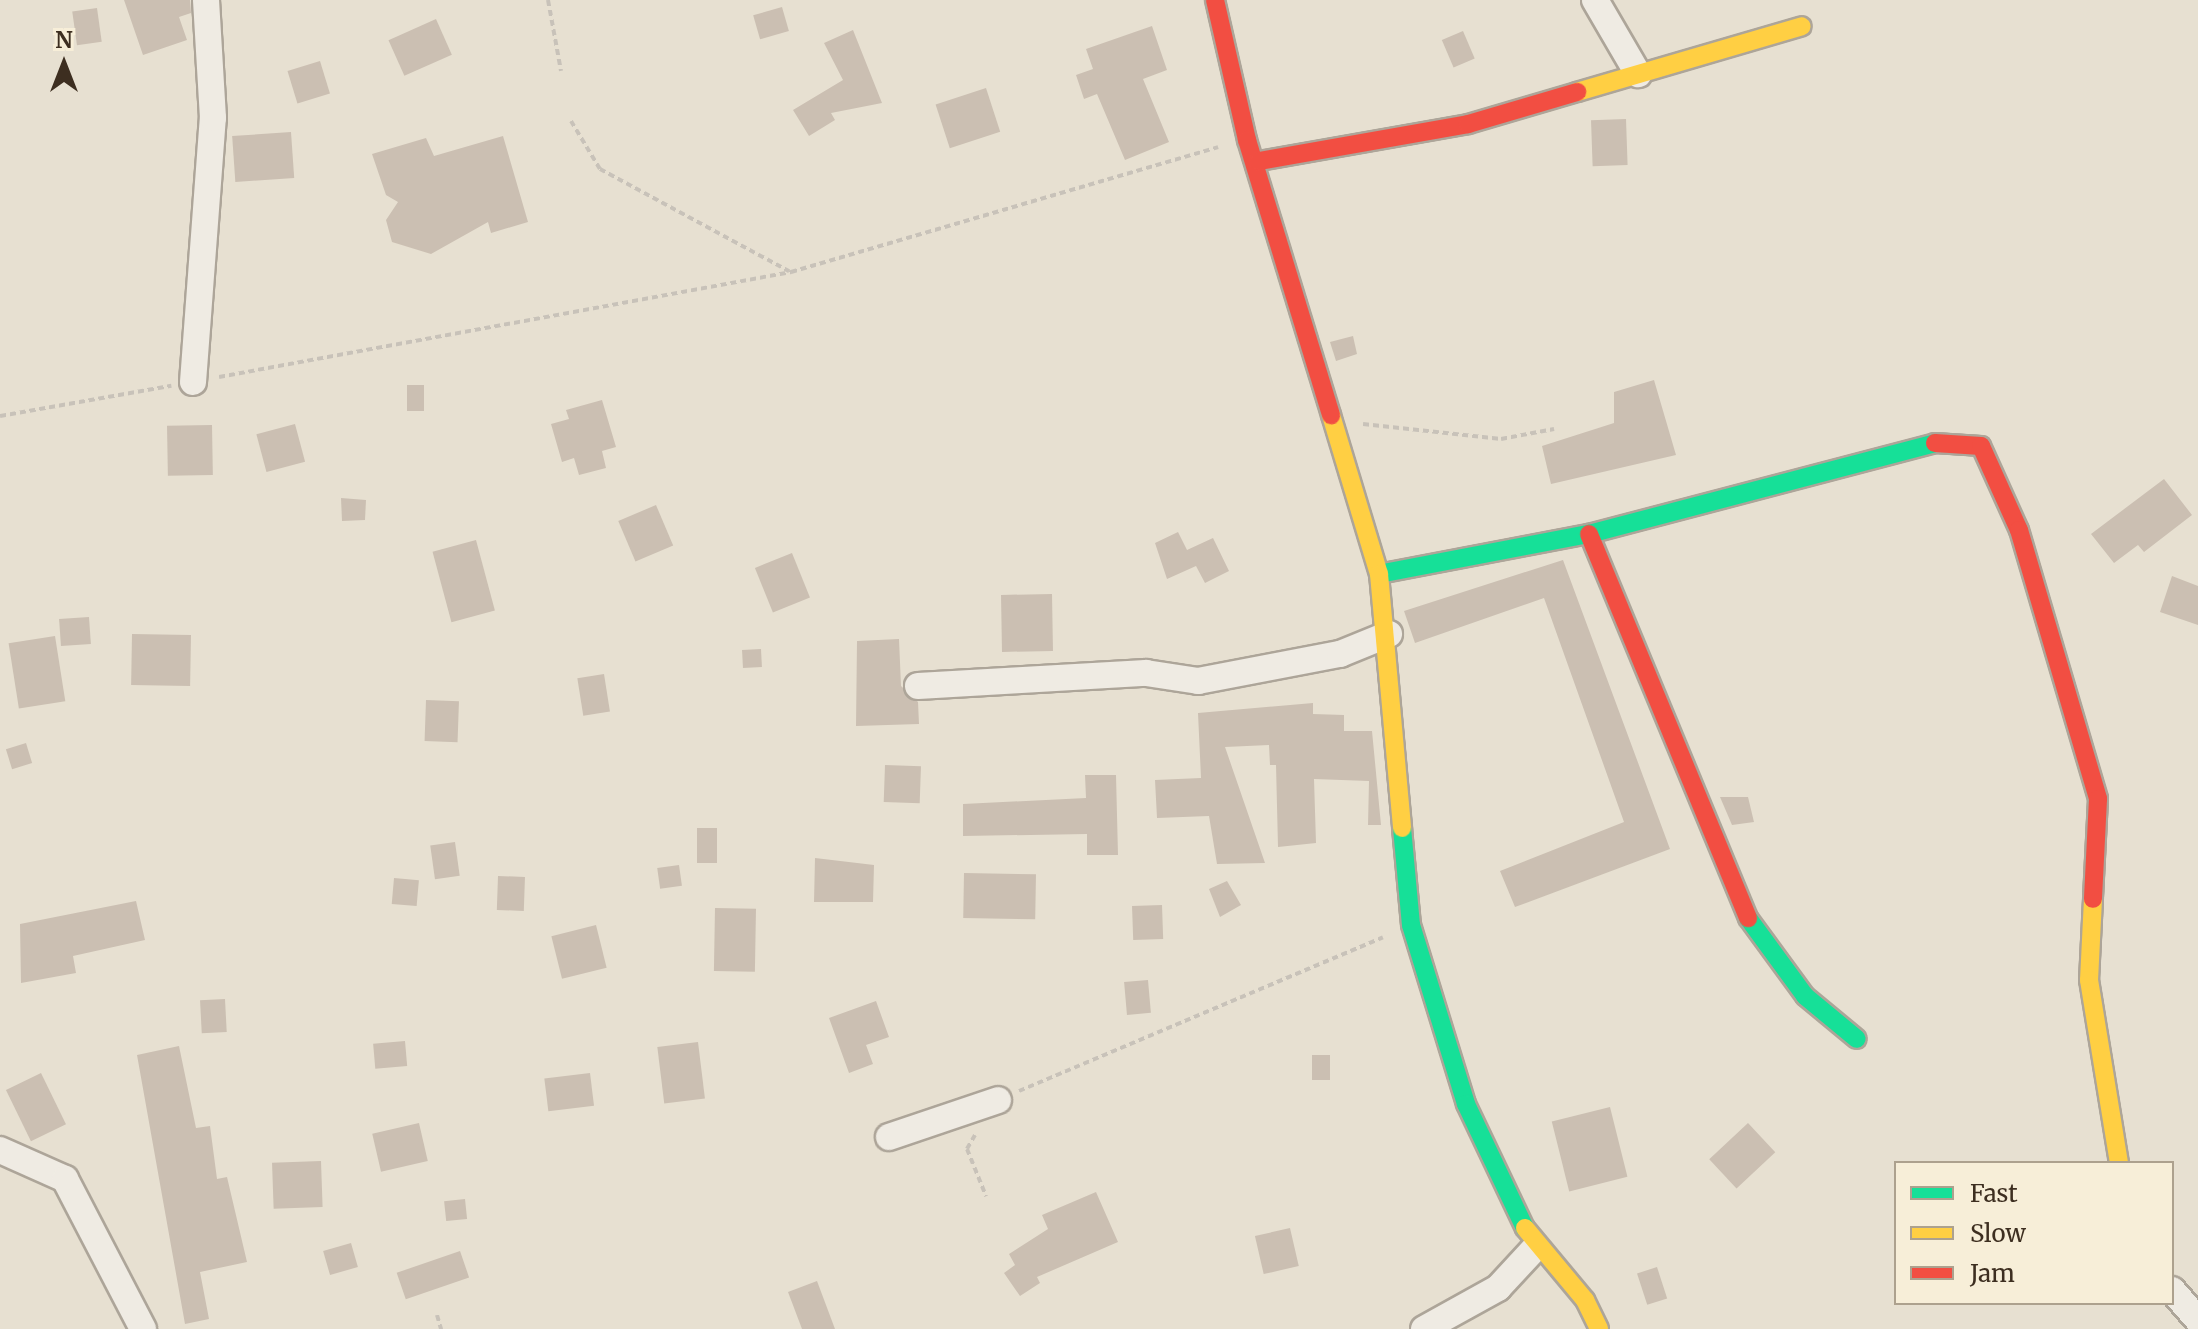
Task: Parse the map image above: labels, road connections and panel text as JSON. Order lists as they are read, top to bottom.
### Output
{
  "legend": ["Fast", "Slow", "Jam"],
  "north": "top"
}
